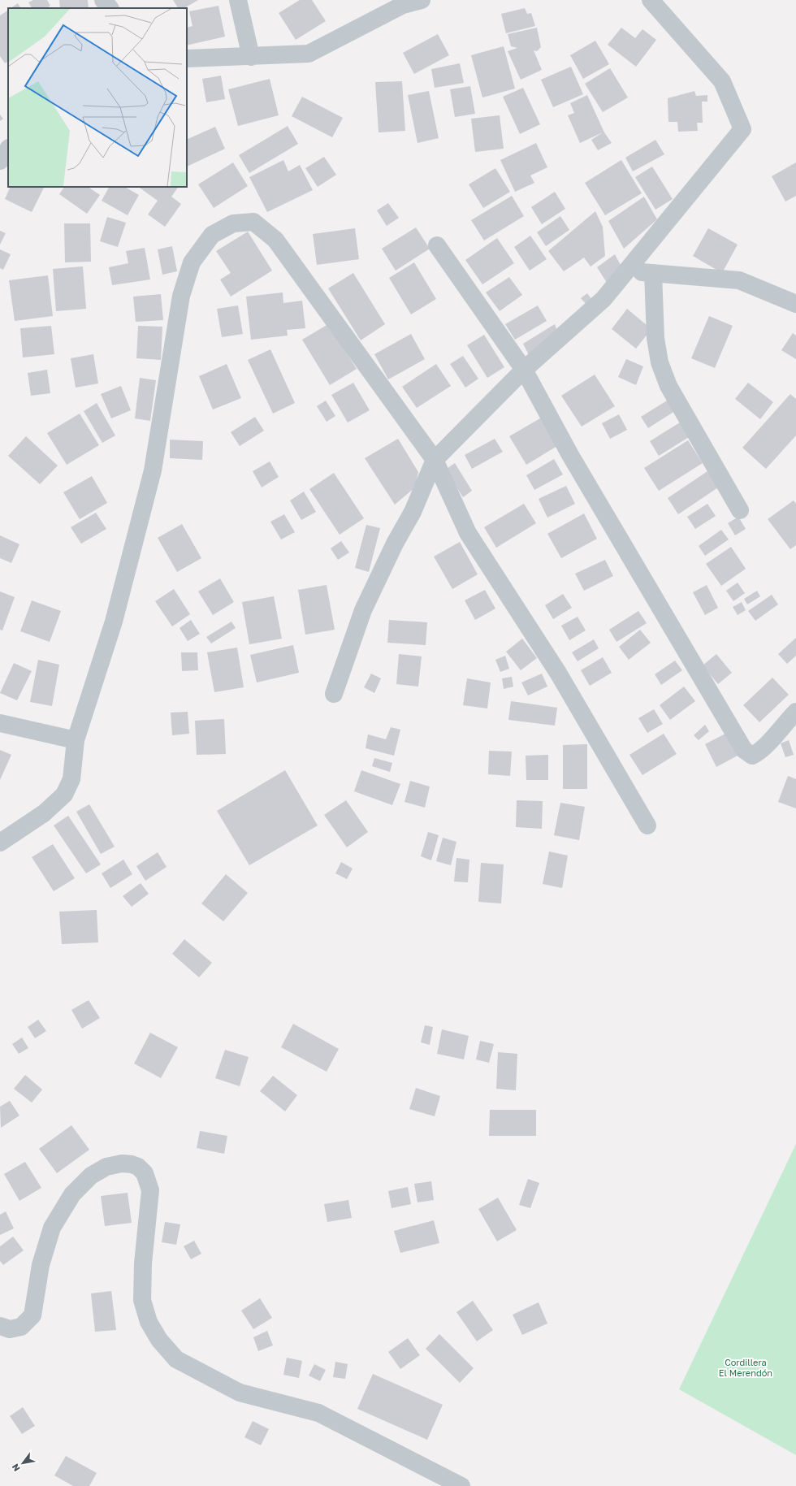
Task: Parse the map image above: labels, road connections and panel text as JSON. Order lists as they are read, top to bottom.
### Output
{
  "parks": ["Cordillera El Merendón"],
  "north": "bottom left"
}
